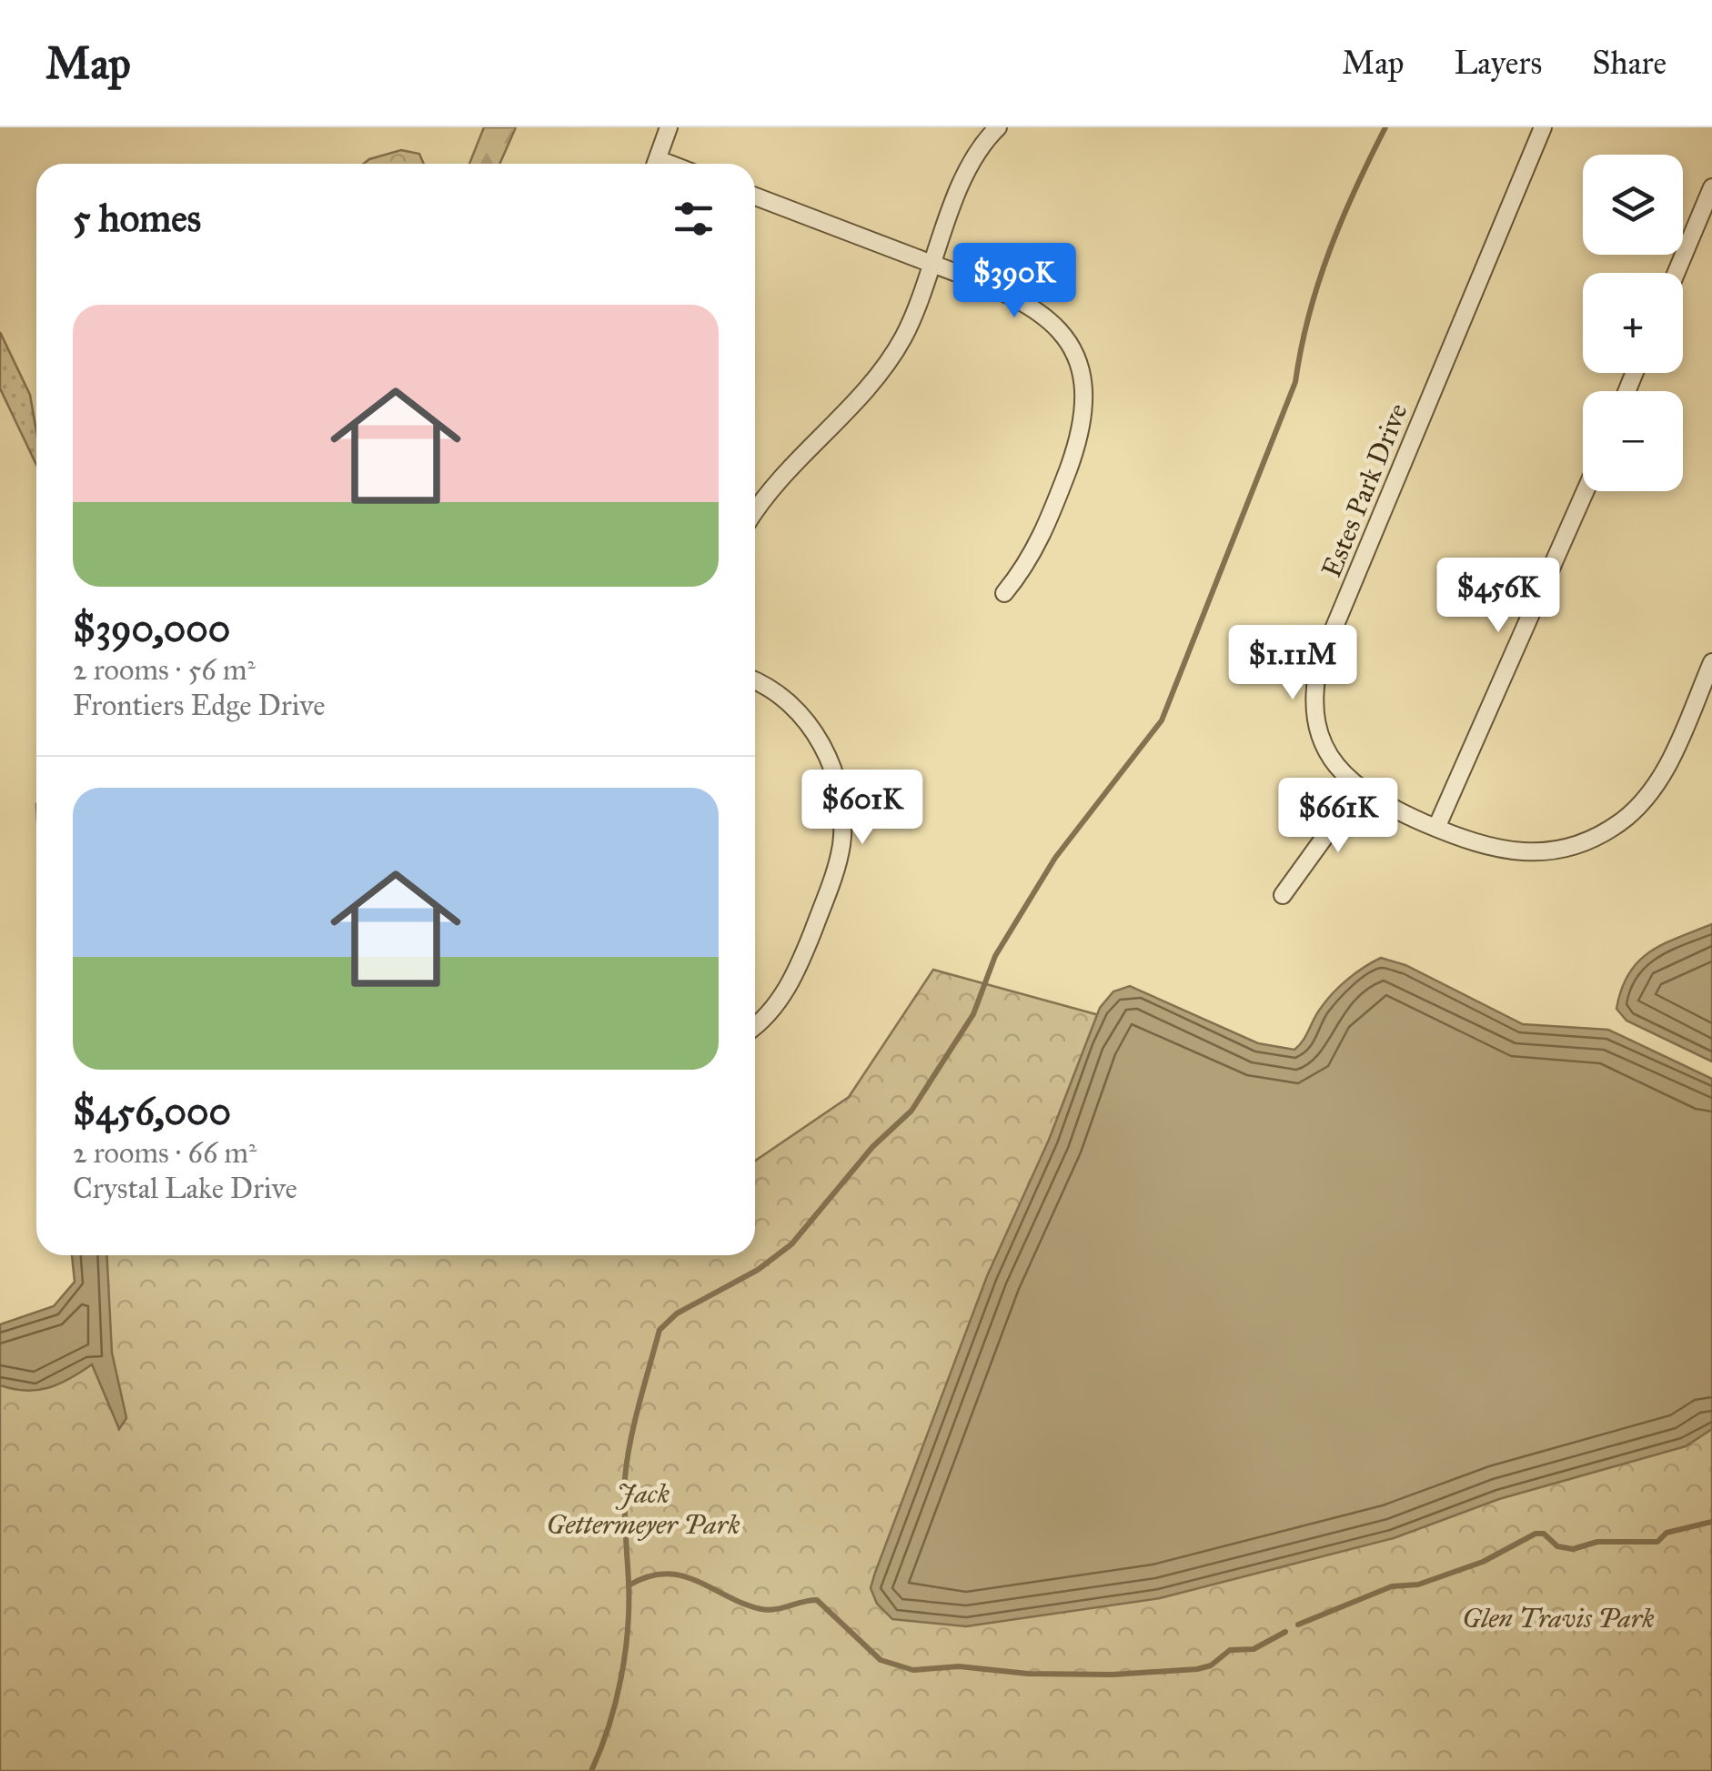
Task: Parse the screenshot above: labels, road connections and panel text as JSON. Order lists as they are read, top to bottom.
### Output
{
  "streets": {
    "street": ["Estes Park Drive"]
  },
  "parks": ["Jack Gettermeyer Park", "Glen Travis Park"],
  "page": {
    "header": "Map",
    "nav": ["Map", "Layers", "Share"],
    "map_buttons": ["+", "−"],
    "heading": "5 homes",
    "price": [
      "$390K",
      "$456K",
      "$1.11M",
      "$601K",
      "$661K"
    ],
    "list": [
      {
        "name": "$390,000",
        "note": "2 rooms · 56 m² · Frontiers Edge Drive"
      },
      {
        "name": "$456,000",
        "note": "2 rooms · 66 m² · Crystal Lake Drive"
      }
    ]
  }
}
